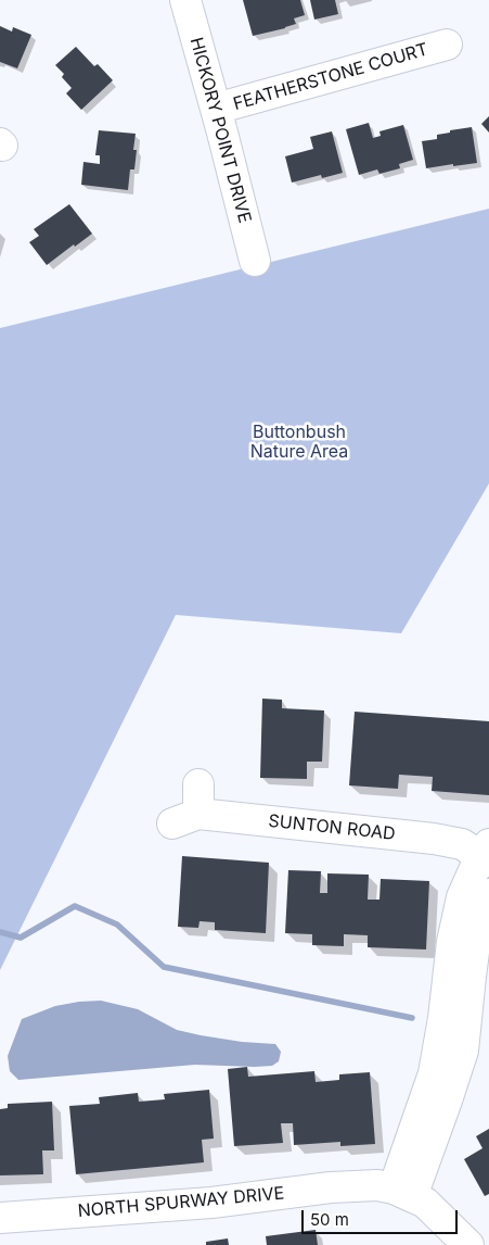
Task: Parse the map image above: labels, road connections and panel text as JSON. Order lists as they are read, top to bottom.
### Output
{
  "streets": {
    "street": [
      "FEATHERSTONE COURT",
      "HICKORY POINT DRIVE",
      "SUNTON ROAD",
      "NORTH SPURWAY DRIVE"
    ]
  },
  "crossings": [
    ["FEATHERSTONE COURT", "HICKORY POINT DRIVE"]
  ],
  "parks": ["Buttonbush Nature Area"],
  "scale_bar": "50 m"
}
